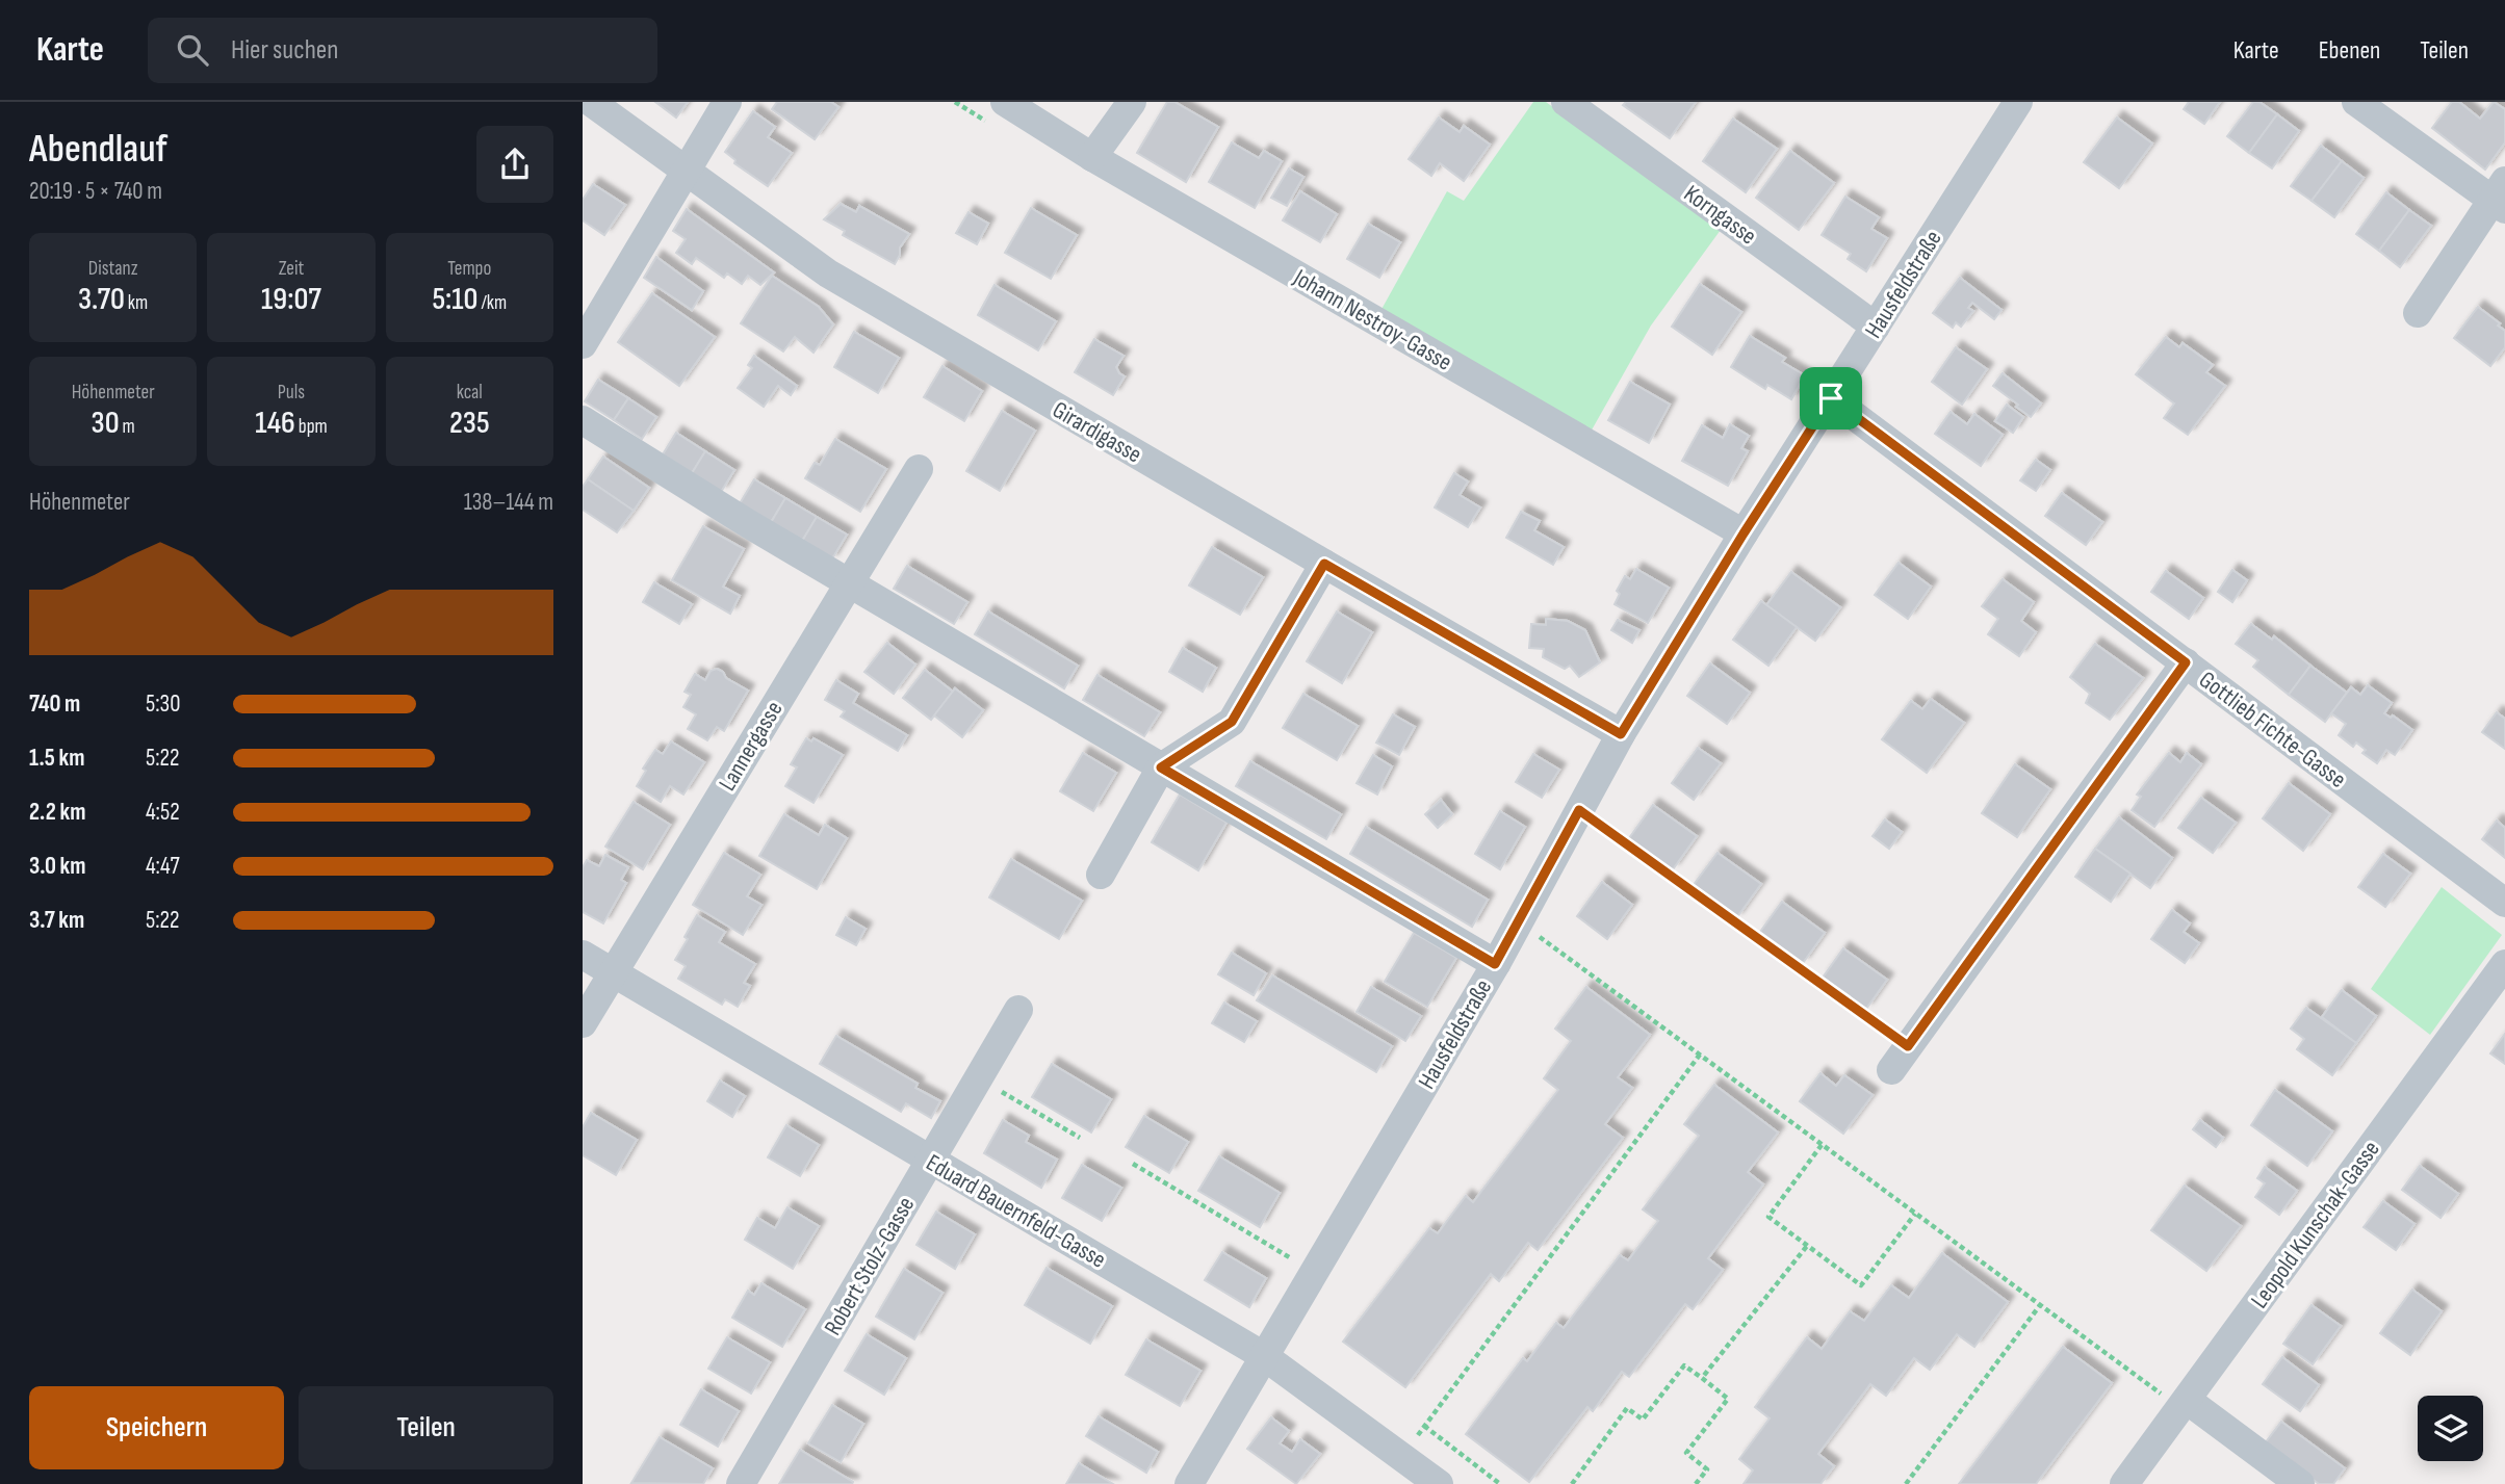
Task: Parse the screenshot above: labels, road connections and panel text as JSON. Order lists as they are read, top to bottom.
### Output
{
  "streets": {
    "street": [
      "Korngasse",
      "Hausfeldstraße",
      "Johann Nestroy-Gasse",
      "Girardigasse",
      "Gottlieb Fichte-Gasse",
      "Lannergasse",
      "Eduard Bauernfeld-Gasse",
      "Leopold Kunschak-Gasse",
      "Robert Stolz-Gasse"
    ]
  },
  "crossings": [
    ["Korngasse", "Hausfeldstraße"],
    ["Hausfeldstraße", "Johann Nestroy-Gasse"],
    ["Hausfeldstraße", "Girardigasse"],
    ["Hausfeldstraße", "Gottlieb Fichte-Gasse"],
    ["Hausfeldstraße", "Eduard Bauernfeld-Gasse"],
    ["Lannergasse", "Eduard Bauernfeld-Gasse"],
    ["Eduard Bauernfeld-Gasse", "Robert Stolz-Gasse"]
  ],
  "page": {
    "header": "Karte",
    "search": "Hier suchen",
    "nav": ["Karte", "Ebenen", "Teilen"],
    "heading": ["Abendlauf", "20:19 · 5 × 740 m"],
    "stats": [
      ["Distanz", "3.70 km"],
      ["Zeit", "19:07"],
      ["Tempo", "5:10 /km"],
      ["Höhenmeter", "30 m"],
      ["Puls", "146 bpm"],
      ["kcal", "235"]
    ],
    "chart": ["Höhenmeter", "138–144 m"],
    "list": [
      {
        "name": "740 m",
        "note": "5:30"
      },
      {
        "name": "1.5 km",
        "note": "5:22"
      },
      {
        "name": "2.2 km",
        "note": "4:52"
      },
      {
        "name": "3.0 km",
        "note": "4:47"
      },
      {
        "name": "3.7 km",
        "note": "5:22"
      }
    ],
    "buttons": ["Speichern", "Teilen"]
  }
}
